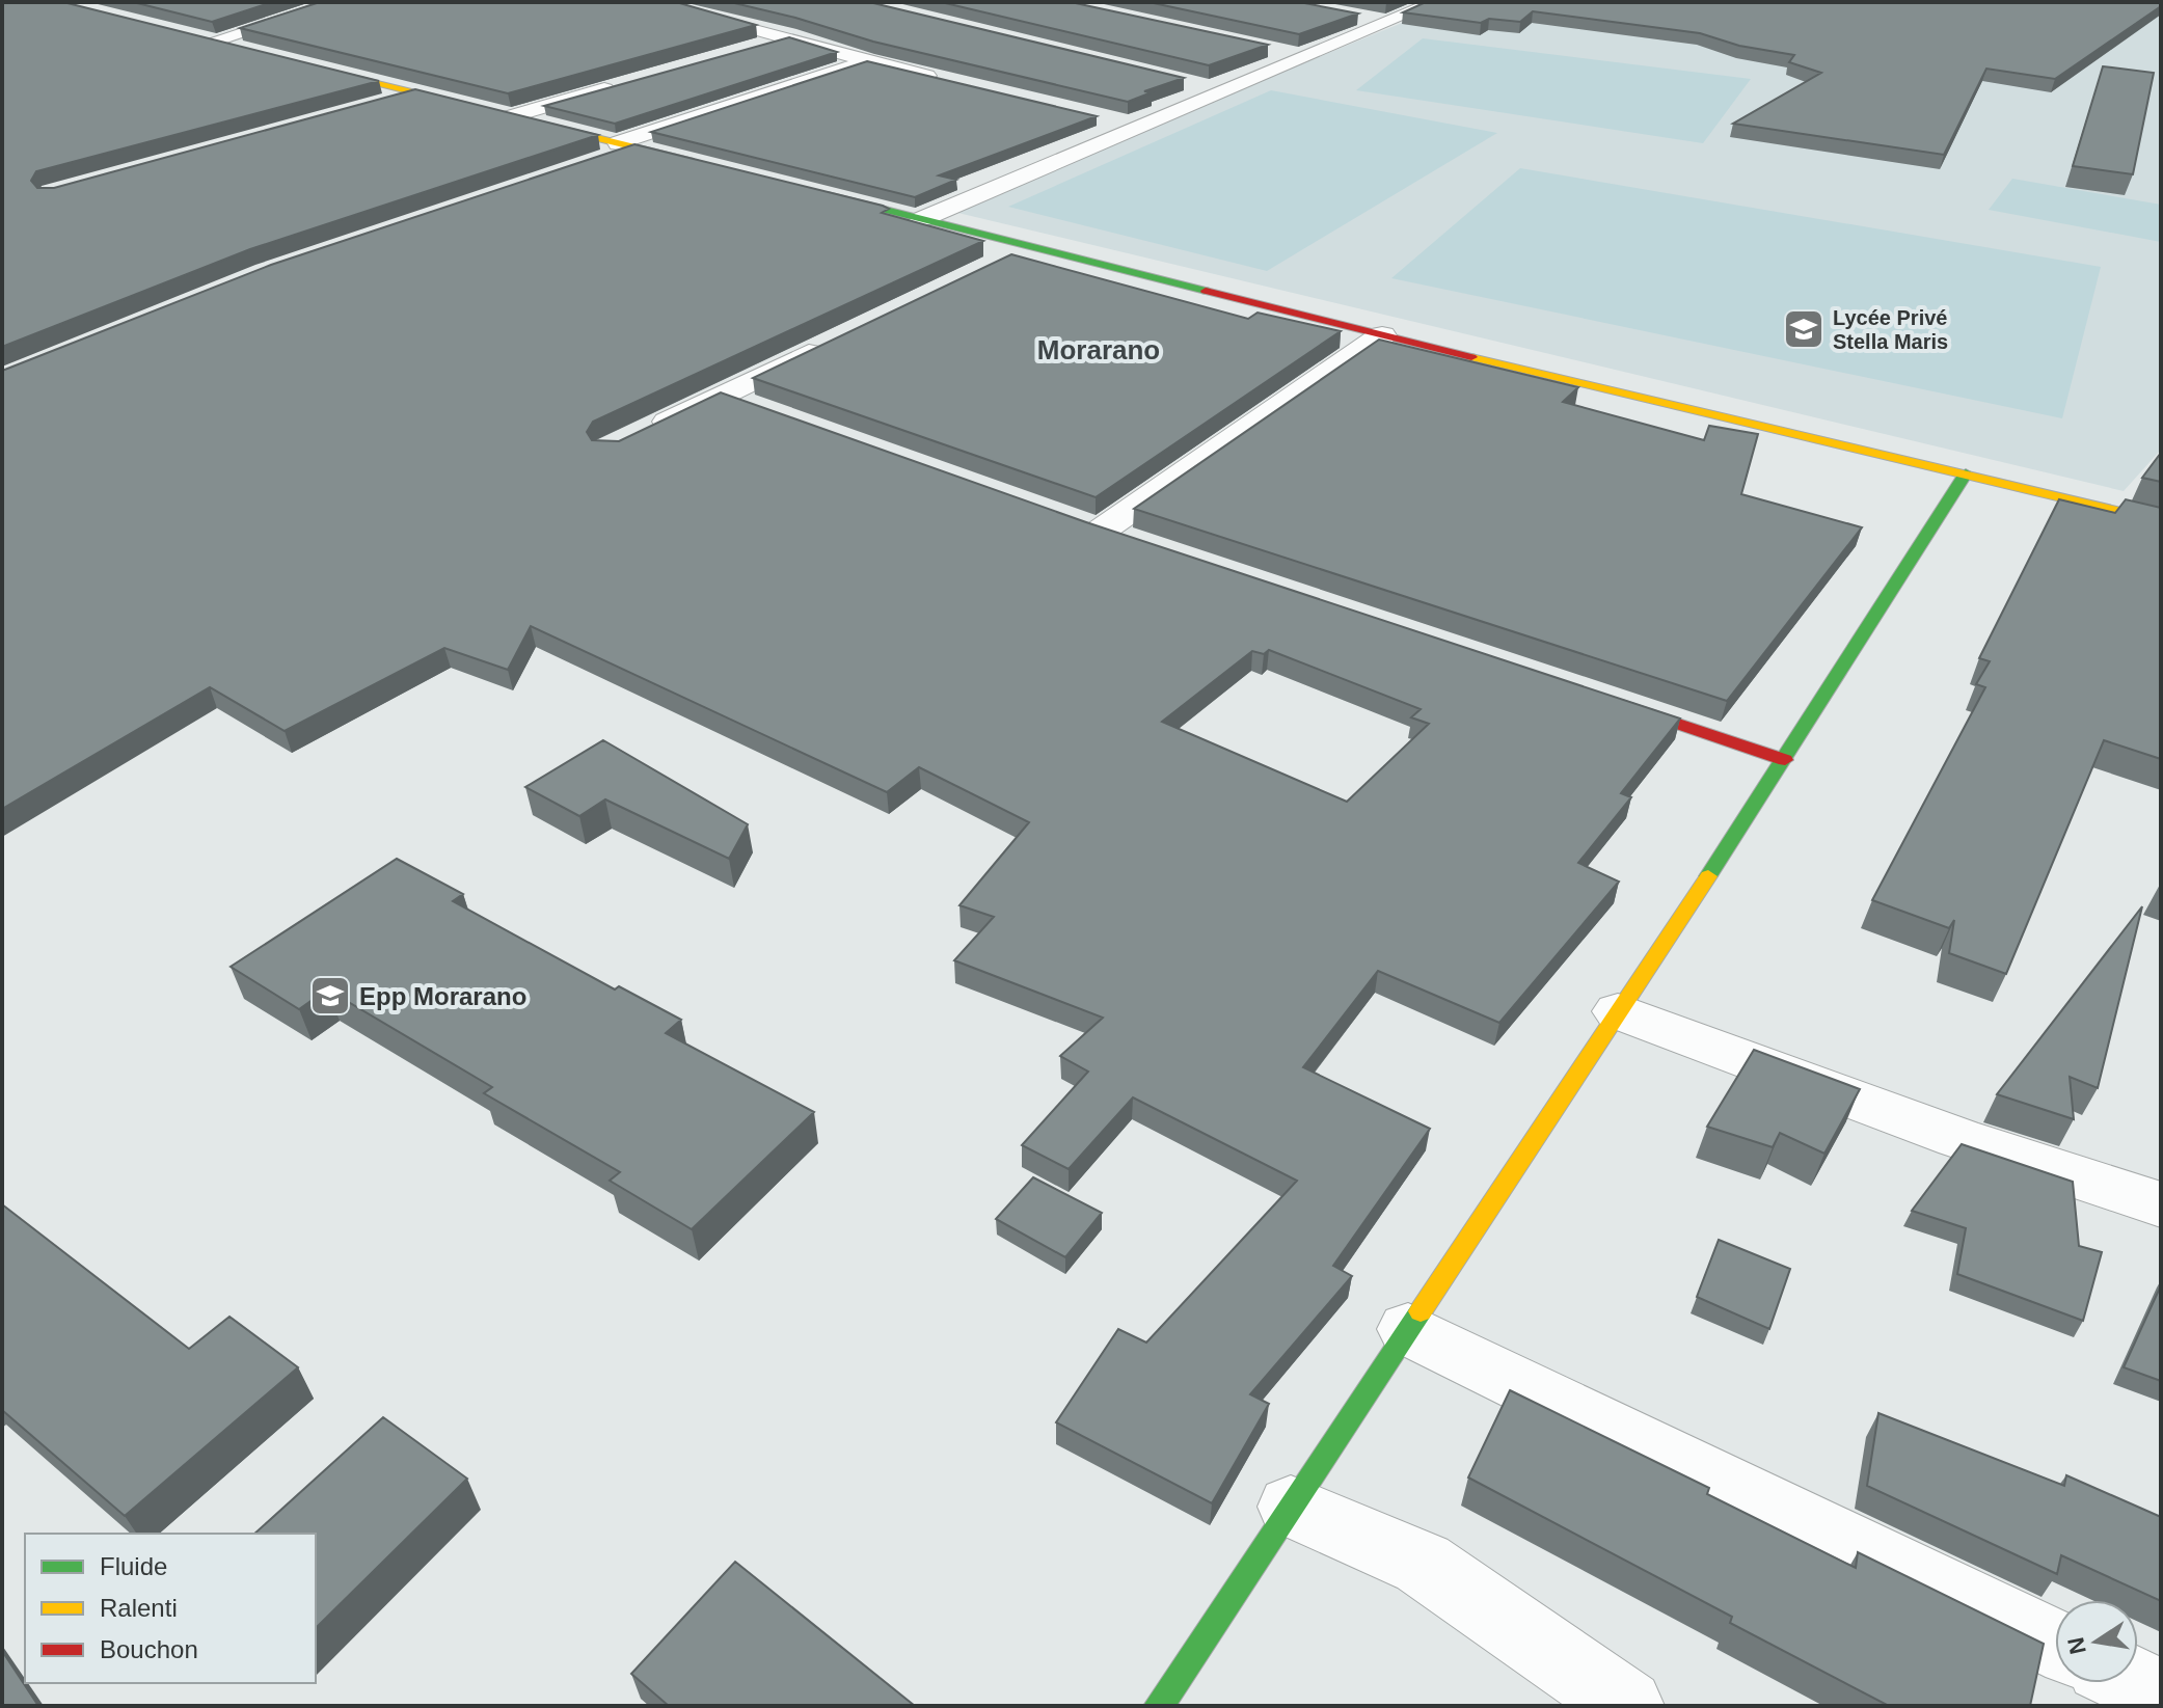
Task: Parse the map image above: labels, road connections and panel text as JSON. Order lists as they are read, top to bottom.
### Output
{
  "districts": ["Morarano"],
  "places": {
    "school or university": ["Lycée Privé Stella Maris", "Epp Morarano"]
  },
  "legend": ["Fluide", "Ralenti", "Bouchon"],
  "north": "left"
}
